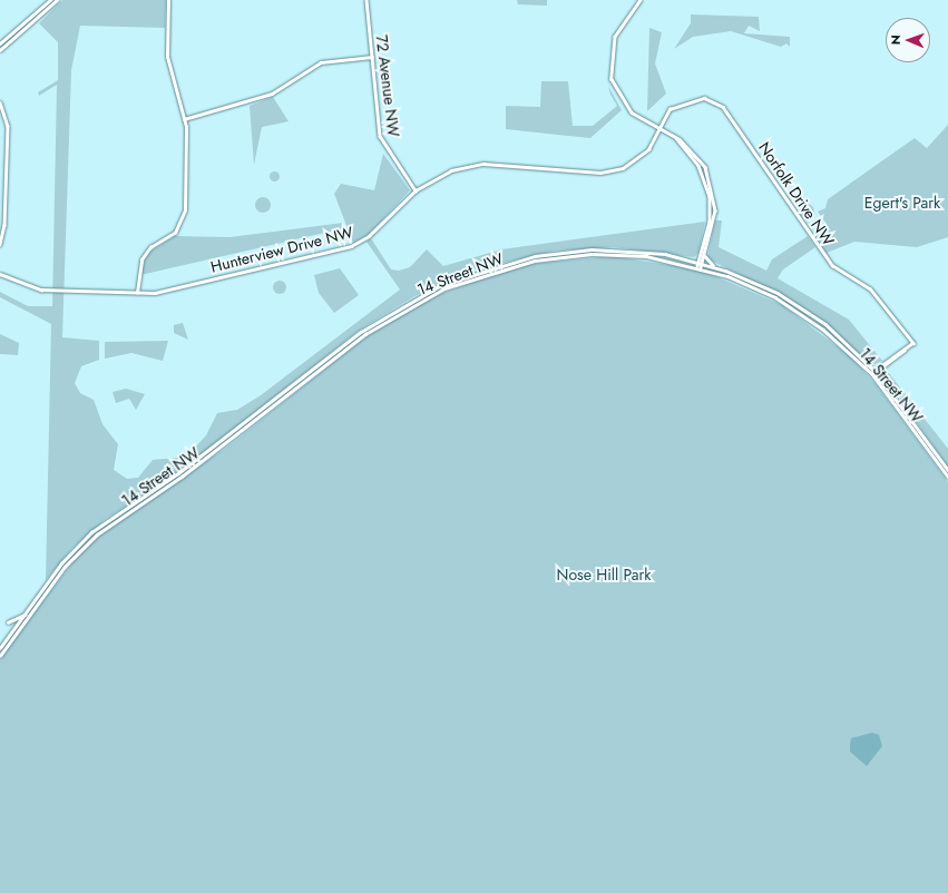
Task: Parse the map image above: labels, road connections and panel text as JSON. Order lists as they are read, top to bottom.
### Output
{
  "streets": {
    "main road": [
      "72 Avenue NW",
      "Norfolk Drive NW",
      "Hunterview Drive NW",
      "14 Street NW"
    ]
  },
  "crossings": [
    ["72 Avenue NW", "Hunterview Drive NW"],
    ["Norfolk Drive NW", "Hunterview Drive NW"]
  ],
  "parks": ["Egert's Park", "Nose Hill Park"],
  "north": "left"
}
